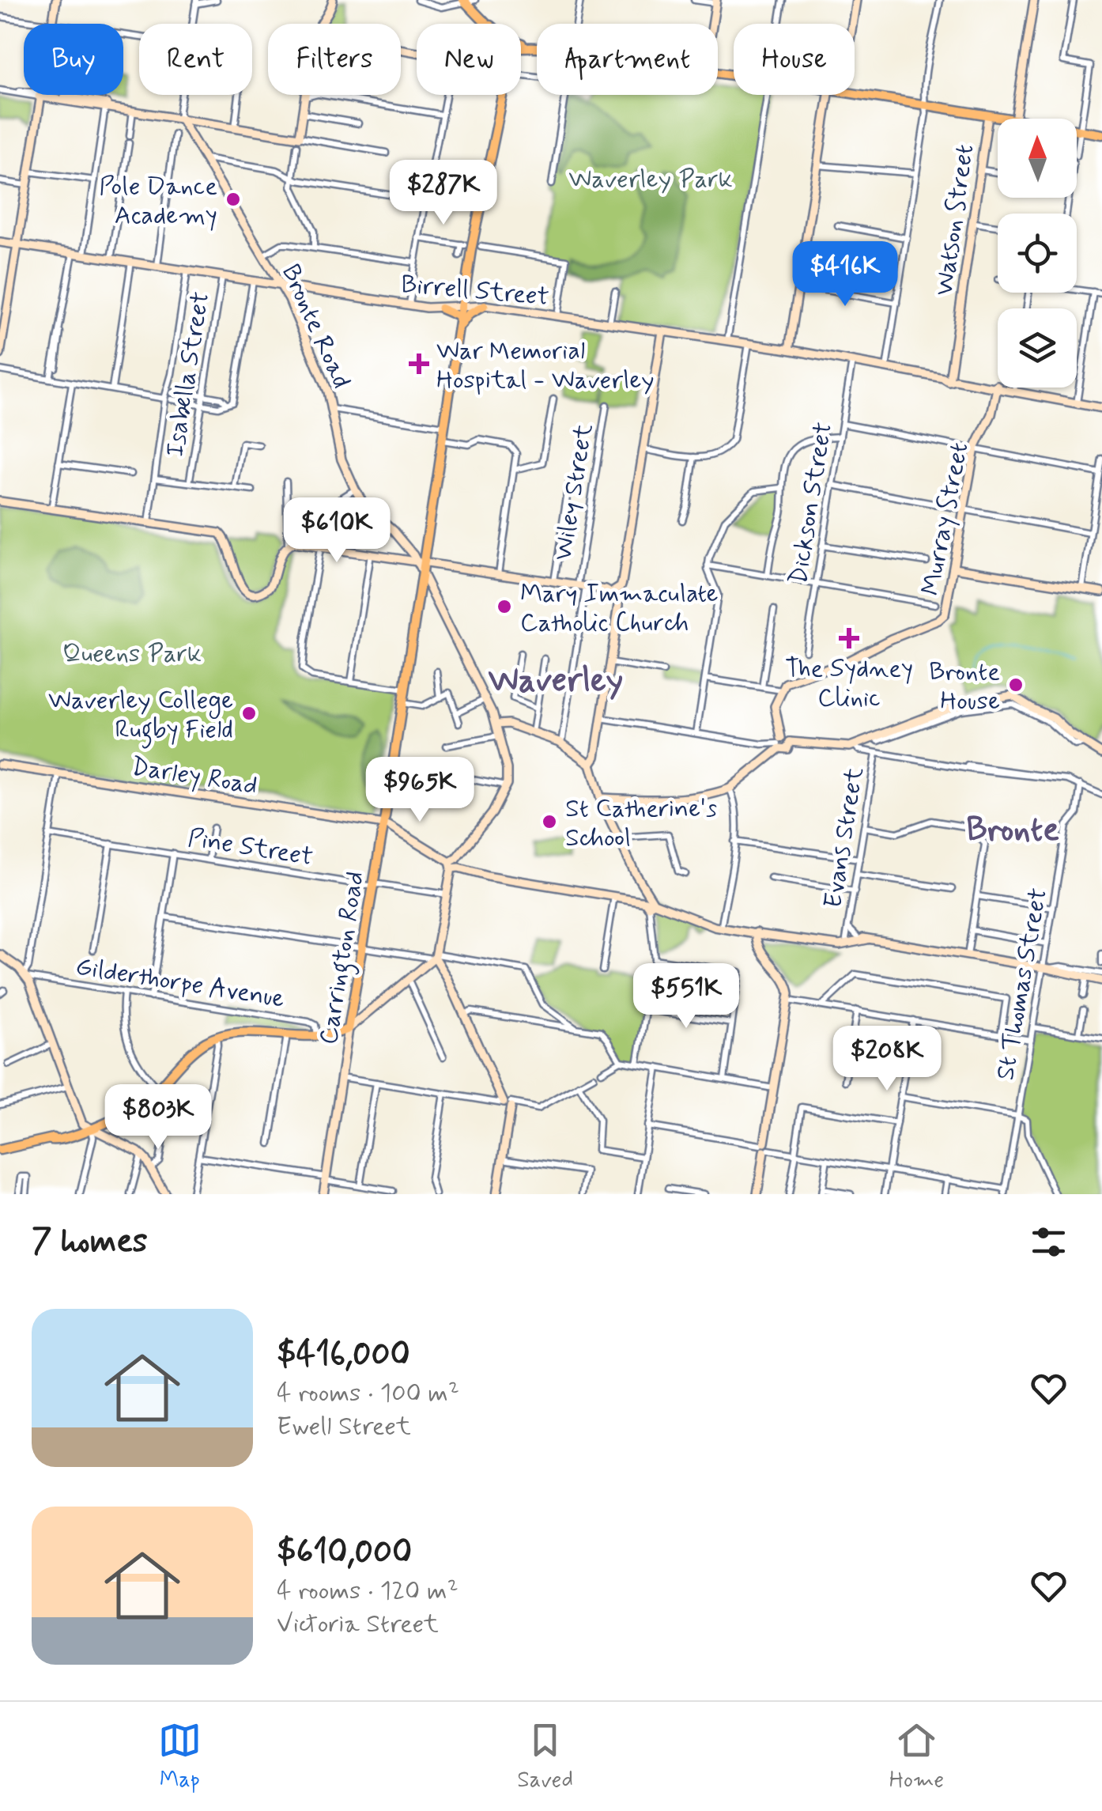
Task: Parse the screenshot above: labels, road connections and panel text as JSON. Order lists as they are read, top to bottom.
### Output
{
  "streets": {
    "main road": [
      "Watson Street",
      "Birrell Street",
      "Bronte Road",
      "Murray Street",
      "Darley Road",
      "Carrington Road"
    ],
    "street": [
      "Isabella Street",
      "Wiley Street",
      "Dickson Street",
      "Evans Street",
      "Pine Street",
      "Gilderthorpe Avenue",
      "St Thomas Street"
    ]
  },
  "crossings": [
    ["Watson Street", "Birrell Street"],
    ["Birrell Street", "Bronte Road"],
    ["Birrell Street", "Isabella Street"],
    ["Birrell Street", "Dickson Street"],
    ["Birrell Street", "Murray Street"],
    ["Birrell Street", "Carrington Road"],
    ["Bronte Road", "Carrington Road"],
    ["Darley Road", "Carrington Road"],
    ["Pine Street", "Carrington Road"]
  ],
  "districts": ["Waverley", "Bronte"],
  "parks": ["Waverley Park", "Queens Park"],
  "places": {
    "other": [
      "Pole Dance Academy",
      "Mary Immaculate Catholic Church",
      "Bronte House",
      "Waverley College Rugby Field",
      "St Catherine's School"
    ],
    "health": ["War Memorial Hospital - Waverley", "The Sydney Clinic"]
  },
  "north": "top",
  "page": {
    "chip": [
      "Buy",
      "Rent",
      "Filters",
      "New",
      "Apartment",
      "House"
    ],
    "price": [
      "$287K",
      "$416K",
      "$610K",
      "$965K",
      "$551K",
      "$208K",
      "$803K"
    ],
    "heading": "7 homes",
    "list": [
      {
        "name": "$416,000",
        "note": "4 rooms · 100 m² · Ewell Street"
      },
      {
        "name": "$610,000",
        "note": "4 rooms · 120 m² · Victoria Street"
      }
    ],
    "tabs": ["Map", "Saved", "Home"]
  }
}
